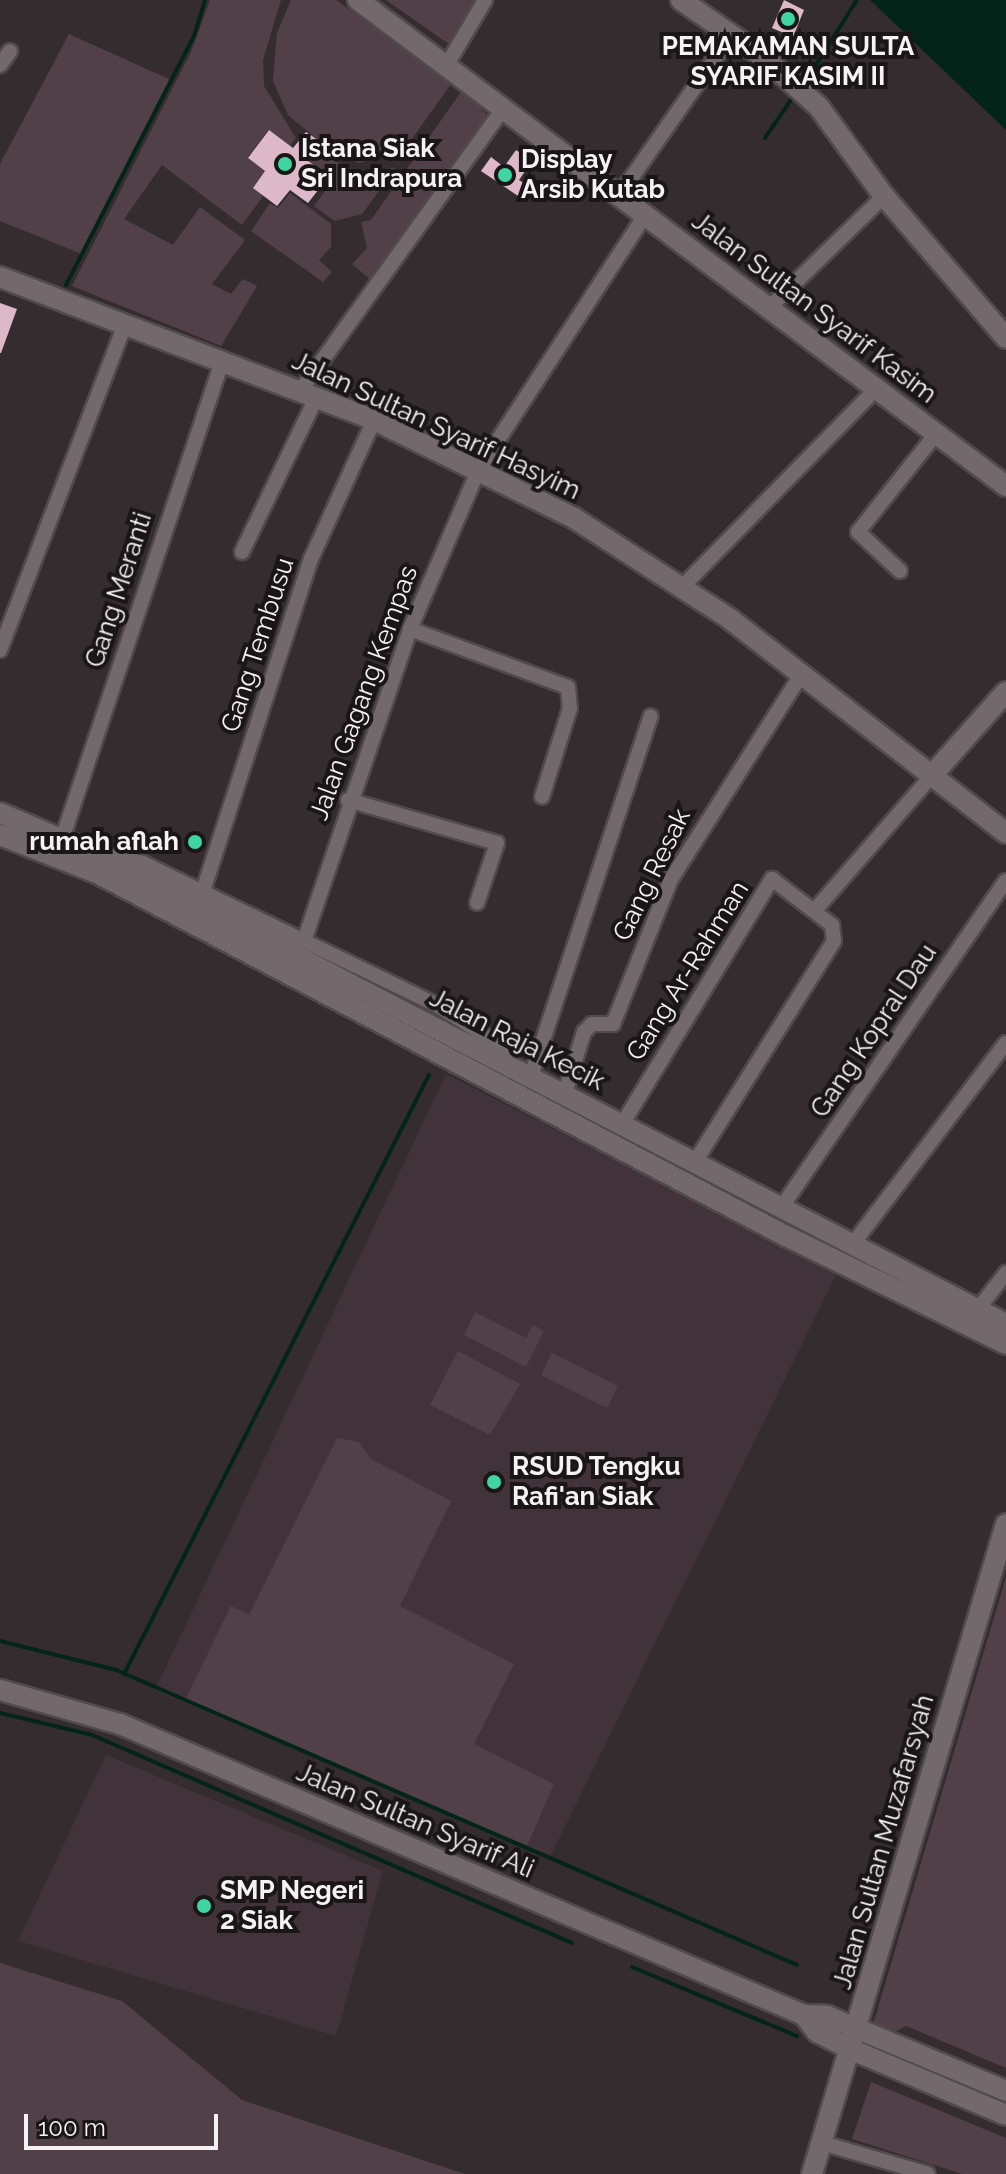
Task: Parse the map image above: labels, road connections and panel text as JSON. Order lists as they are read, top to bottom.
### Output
{
  "streets": {
    "street": [
      "Jalan Sultan Syarif Kasim",
      "Jalan Sultan Syarif Hasyim",
      "Gang Meranti",
      "Gang Tembusu",
      "Jalan Gagang Kempas",
      "Gang Resak",
      "Gang Ar-Rahman",
      "Gang Kopral Dau",
      "Jalan Raja Kecik",
      "Jalan Sultan Syarif Ali",
      "Jalan Sultan Muzafarsyah"
    ]
  },
  "crossings": [
    ["Jalan Sultan Syarif Kasim", "Jalan Gagang Kempas"],
    ["Jalan Sultan Syarif Hasyim", "Gang Meranti"],
    ["Jalan Sultan Syarif Hasyim", "Gang Tembusu"],
    ["Jalan Sultan Syarif Hasyim", "Jalan Gagang Kempas"],
    ["Jalan Sultan Syarif Hasyim", "Gang Resak"],
    ["Gang Meranti", "Jalan Raja Kecik"],
    ["Gang Resak", "Jalan Raja Kecik"],
    ["Gang Ar-Rahman", "Jalan Raja Kecik"],
    ["Gang Kopral Dau", "Jalan Raja Kecik"],
    ["Jalan Sultan Syarif Ali", "Jalan Sultan Muzafarsyah"]
  ],
  "places": [
    "PEMAKAMAN SULTA SYARIF KASIM II",
    "Istana Siak Sri Indrapura",
    "Display Arsib Kutab",
    "rumah aflah",
    "RSUD Tengku Rafi'an Siak",
    "SMP Negeri 2 Siak"
  ],
  "scale_bar": "100 m"
}
